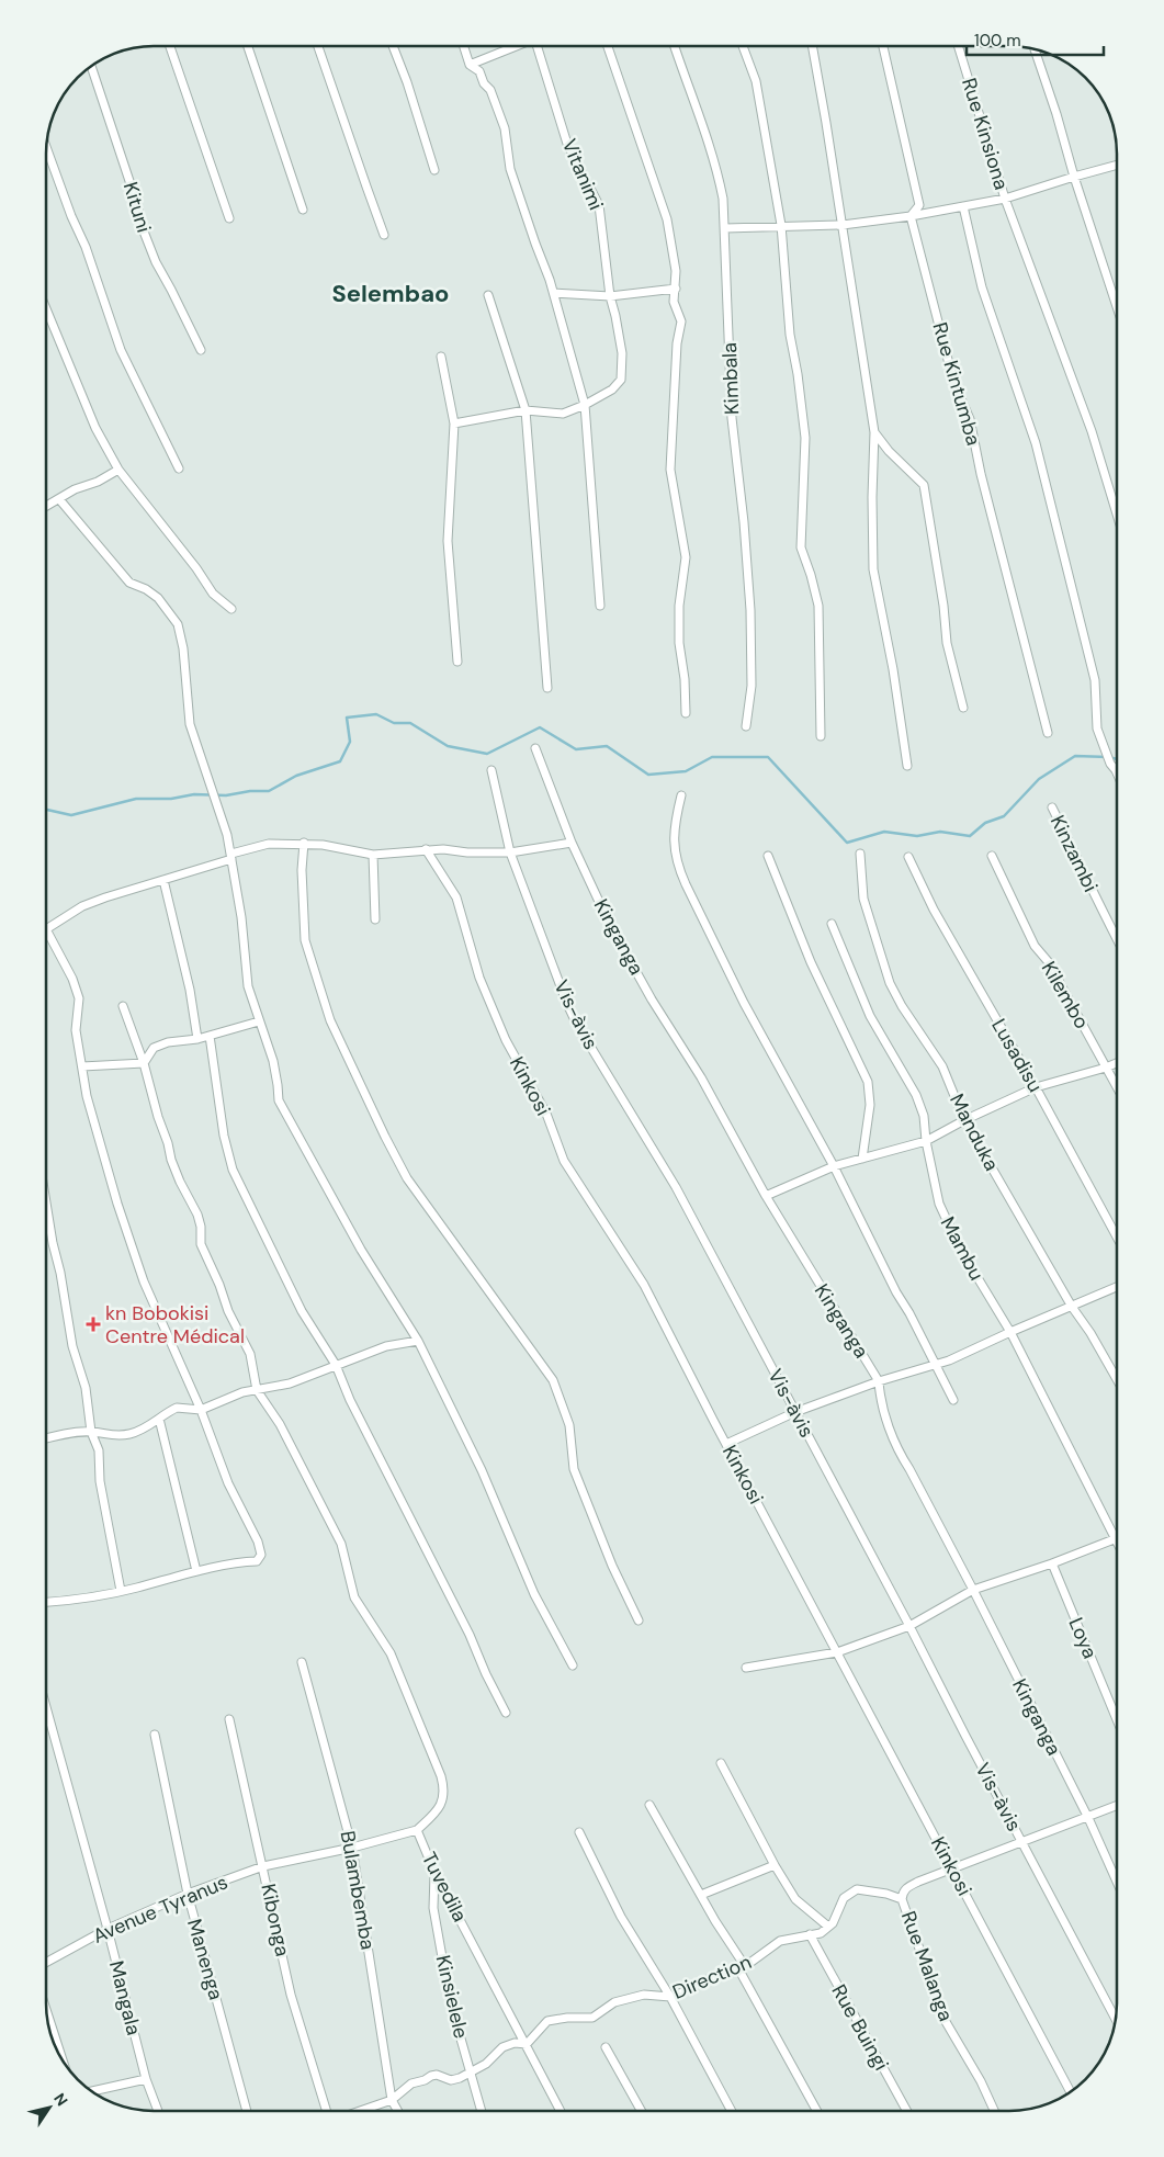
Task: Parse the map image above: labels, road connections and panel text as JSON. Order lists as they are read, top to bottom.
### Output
{
  "streets": {
    "street": [
      "Rue Kinsiona",
      "Vitanimi",
      "Kituni",
      "Kimbala",
      "Rue Kintumba",
      "Kinzambi",
      "Kinganga",
      "Kilembo",
      "Vis-àvis",
      "Lusadisu",
      "Kinkosi",
      "Manduka",
      "Mambu",
      "Loya",
      "Tuvedila",
      "Bulambemba",
      "Avenue Tyranus",
      "Kibonga",
      "Manenga",
      "Rue Malanga",
      "Direction",
      "Kinsielele",
      "Mangala",
      "Rue Buingi"
    ]
  },
  "crossings": [
    ["Tuvedila", "Avenue Tyranus"],
    ["Tuvedila", "Direction"],
    ["Tuvedila", "Kinsielele"],
    ["Bulambemba", "Avenue Tyranus"],
    ["Avenue Tyranus", "Kibonga"],
    ["Avenue Tyranus", "Manenga"],
    ["Avenue Tyranus", "Mangala"],
    ["Direction", "Rue Buingi"]
  ],
  "districts": ["Selembao"],
  "places": {
    "health": ["kn Bobokisi Centre Médical"]
  },
  "scale_bar": "100 m",
  "north": "top right"
}
